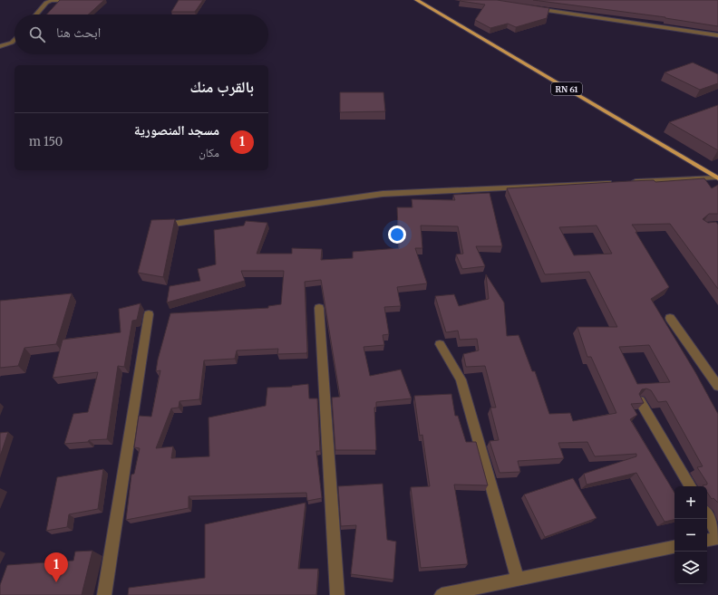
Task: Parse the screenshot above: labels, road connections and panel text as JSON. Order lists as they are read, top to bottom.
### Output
{
  "streets": {
    "main road": ["RN 61"]
  },
  "page": {
    "search": "ابحث هنا",
    "heading": "بالقرب منك",
    "list": [
      {
        "mark": "1",
        "name": "مسجد المنصورية",
        "note": "مكان",
        "value": "150 m"
      }
    ],
    "map_buttons": ["+", "−"],
    "pins": "1"
  }
}
